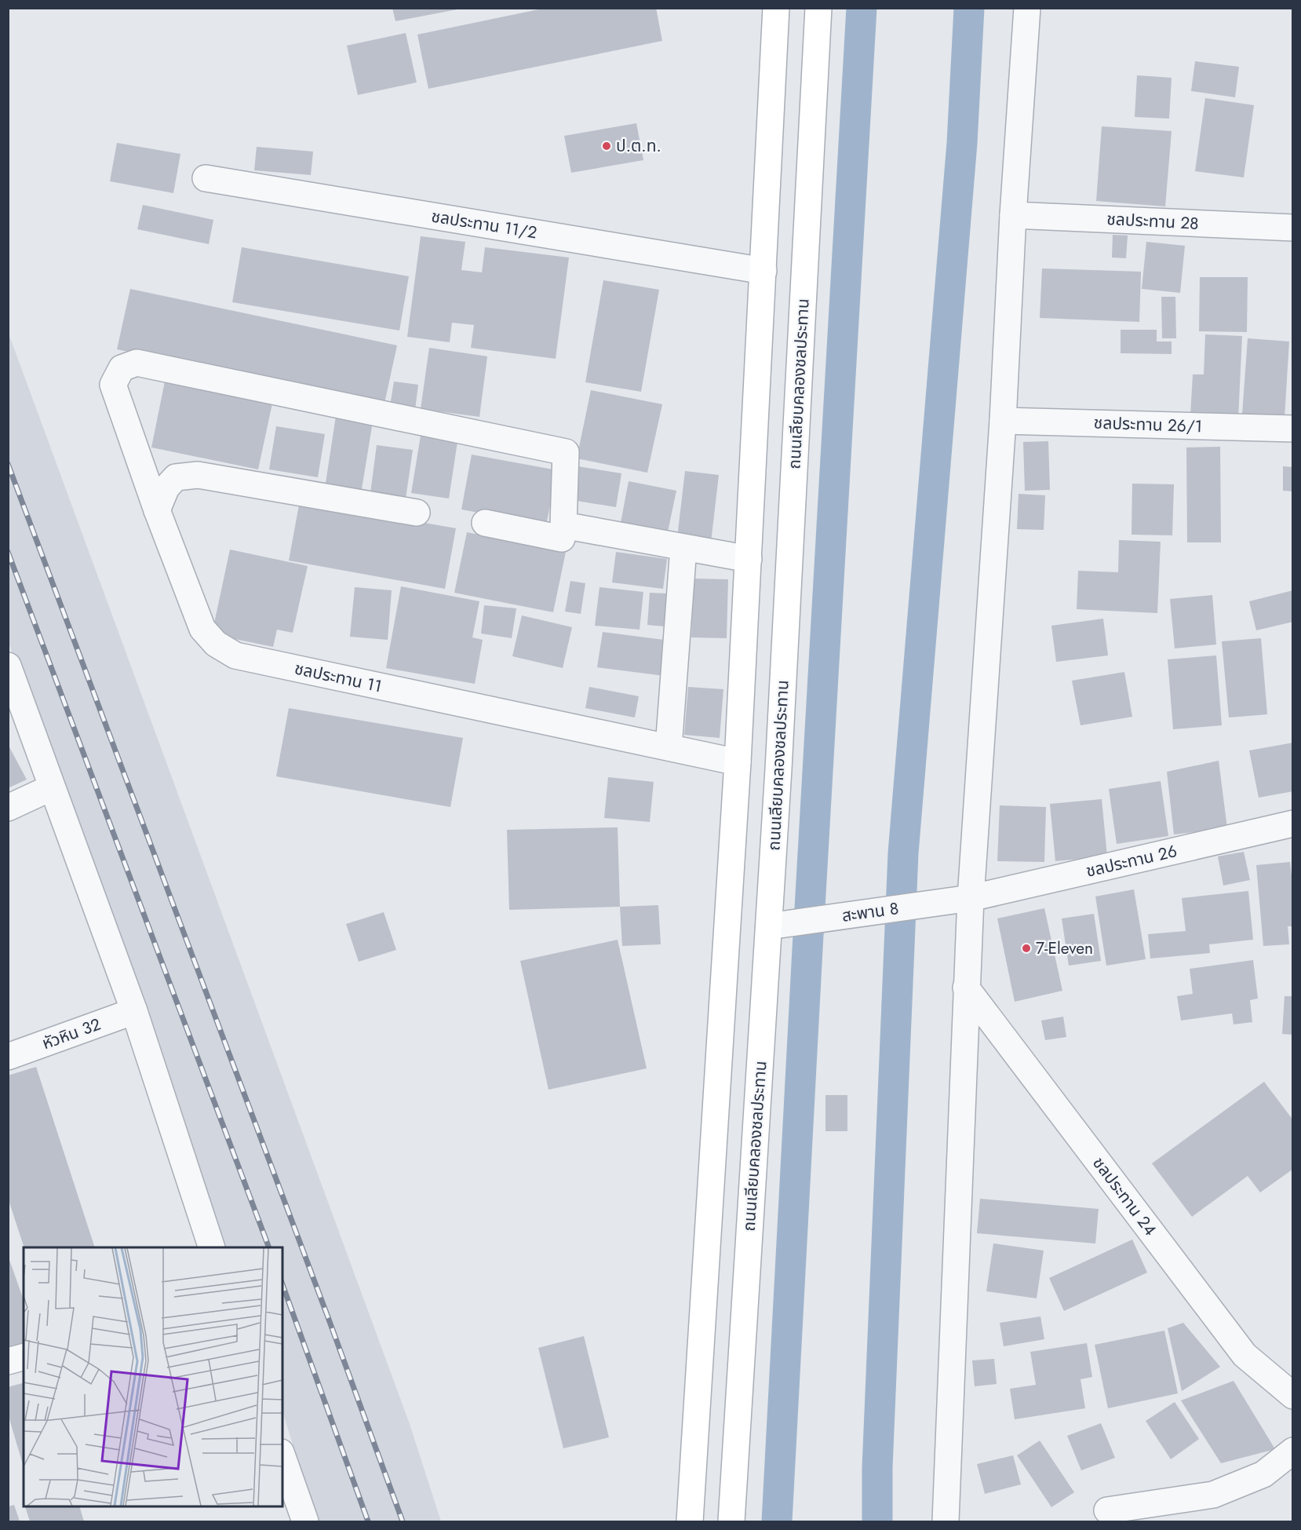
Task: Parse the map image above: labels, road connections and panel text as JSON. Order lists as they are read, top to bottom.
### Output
{
  "streets": {
    "street": [
      "ชลประทาน 28",
      "ชลประทาน 11/2",
      "ถนนเลียบคลองชลประทาน",
      "ชลประทาน 26/1",
      "ชลประทาน 11",
      "ชลประทาน 26",
      "สะพาน 8",
      "หัวหิน 32",
      "ชลประทาน 24"
    ]
  },
  "crossings": [
    ["ถนนเลียบคลองชลประทาน", "สะพาน 8"],
    ["ชลประทาน 26", "สะพาน 8"]
  ],
  "places": ["ป.ต.ท.", "7-Eleven"]
}
